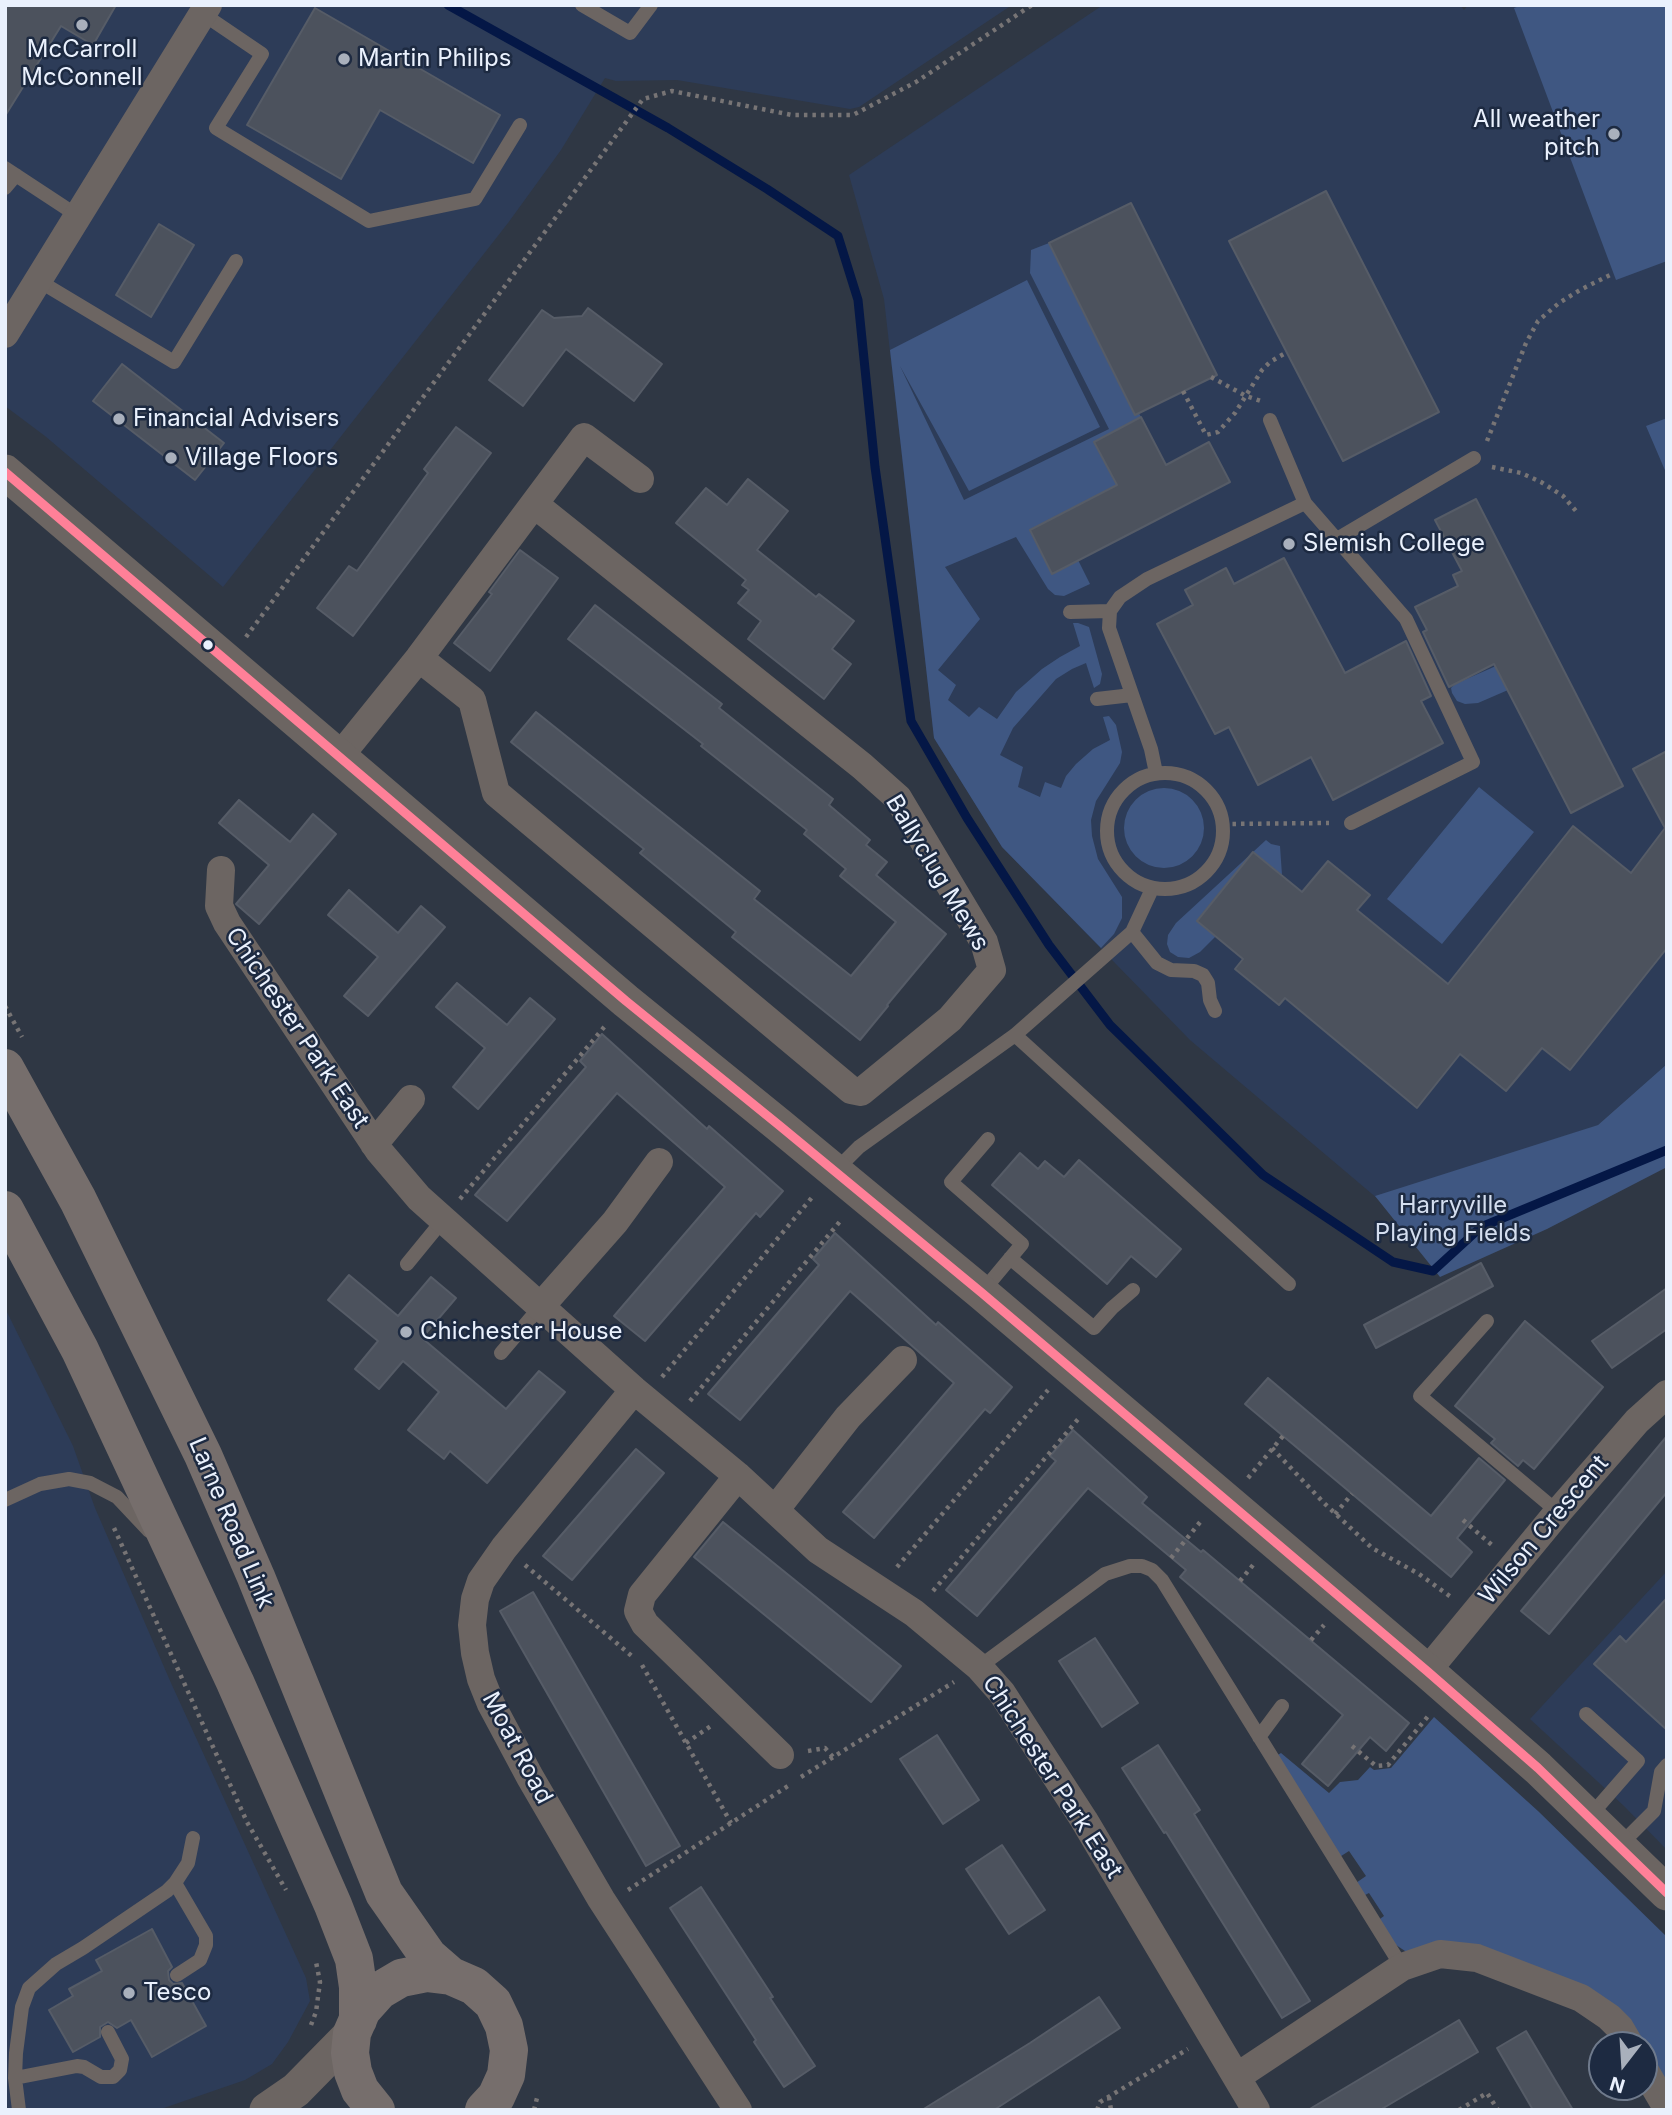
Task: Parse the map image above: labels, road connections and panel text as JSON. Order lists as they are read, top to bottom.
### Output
{
  "streets": {
    "main road": ["Larne Road Link"],
    "street": [
      "Ballyclug Mews",
      "Chichester Park East",
      "Wilson Crescent",
      "Moat Road"
    ]
  },
  "crossings": [
    ["Chichester Park East", "Moat Road"]
  ],
  "parks": ["Harryville Playing Fields"],
  "places": [
    "McCarroll McConnell",
    "Martin Philips",
    "All weather pitch",
    "Financial Advisers",
    "Village Floors",
    "Slemish College",
    "Chichester House",
    "Tesco"
  ],
  "north": "bottom"
}
